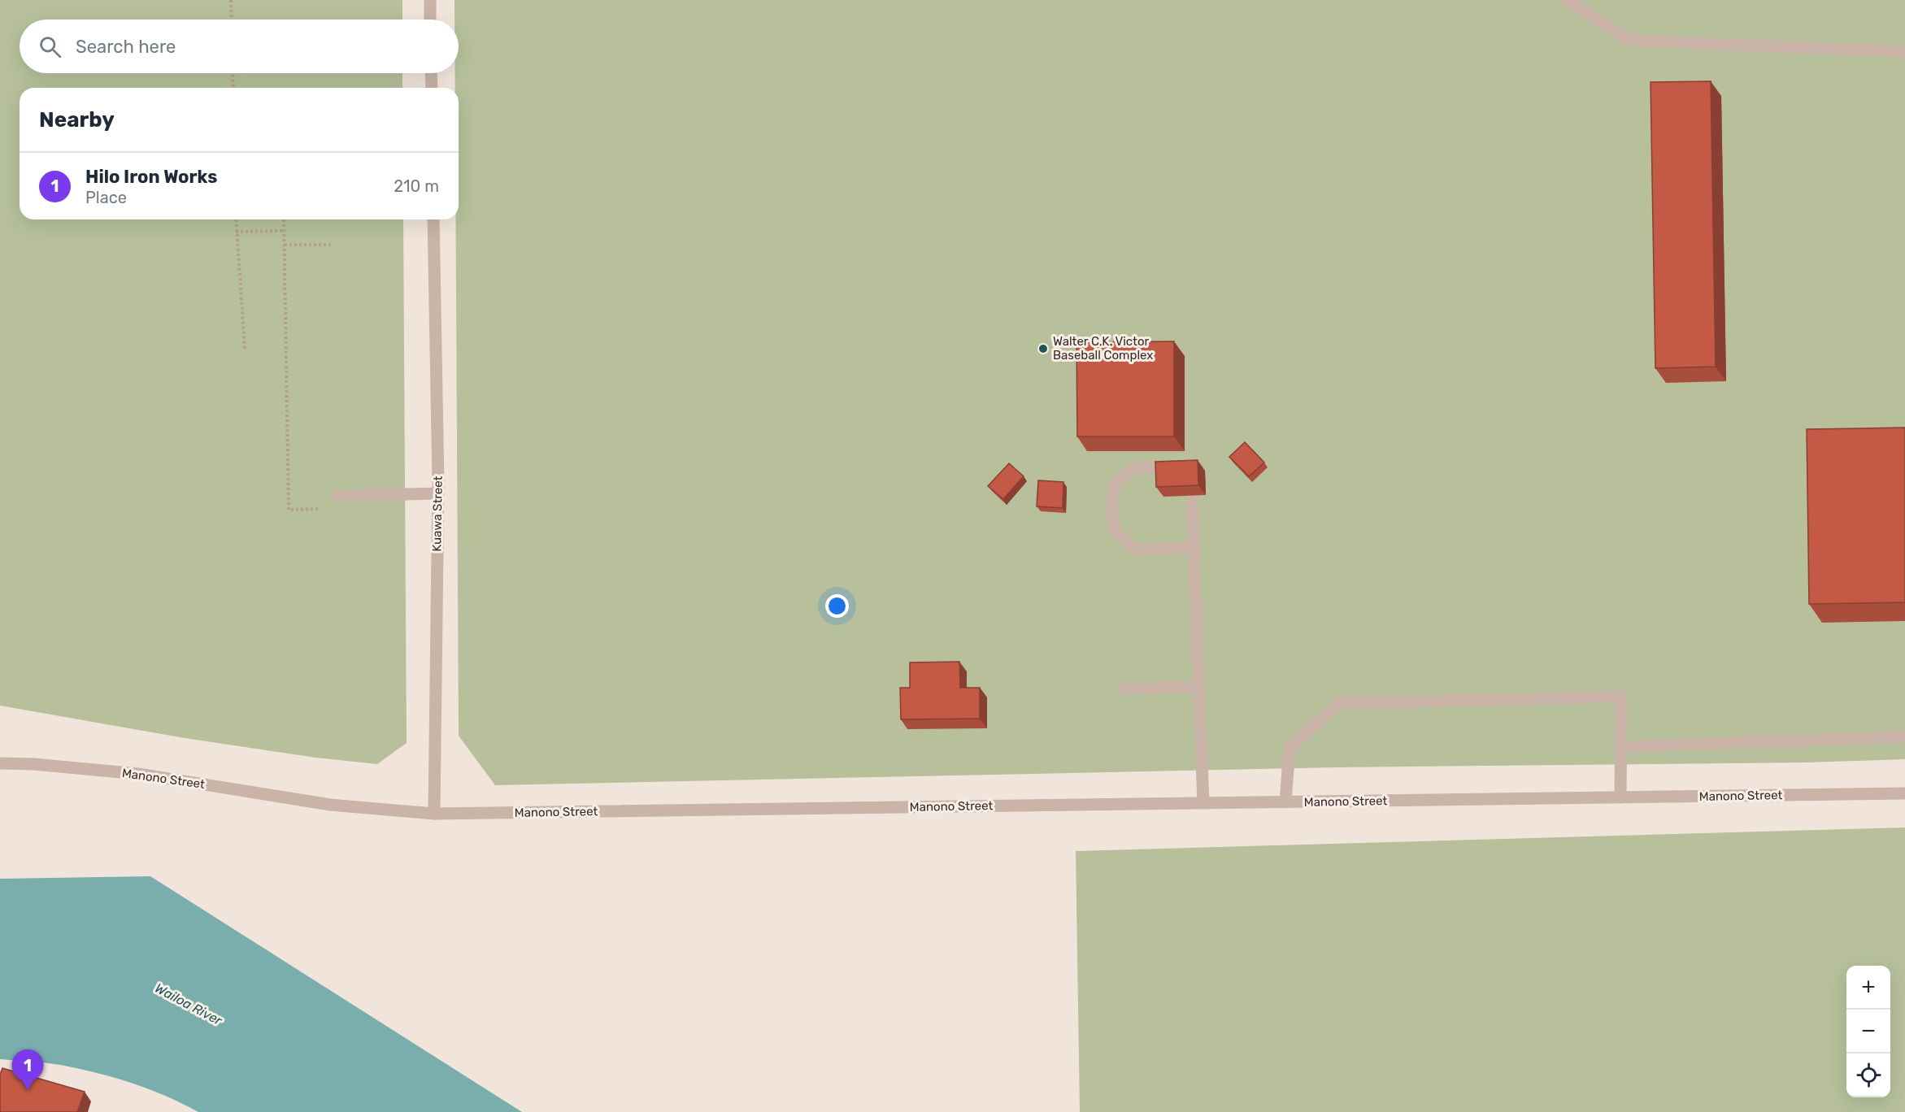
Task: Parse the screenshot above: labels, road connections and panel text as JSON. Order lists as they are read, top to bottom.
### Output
{
  "streets": {
    "street": ["Kuawa Street", "Manono Street"]
  },
  "crossings": [
    ["Kuawa Street", "Manono Street"]
  ],
  "water": ["Wailoa River"],
  "places": ["Walter C.K. Victor Baseball Complex"],
  "page": {
    "search": "Search here",
    "heading": "Nearby",
    "list": [
      {
        "mark": "1",
        "name": "Hilo Iron Works",
        "note": "Place",
        "value": "210 m"
      }
    ],
    "map_buttons": ["+", "−"],
    "pins": "1"
  }
}
